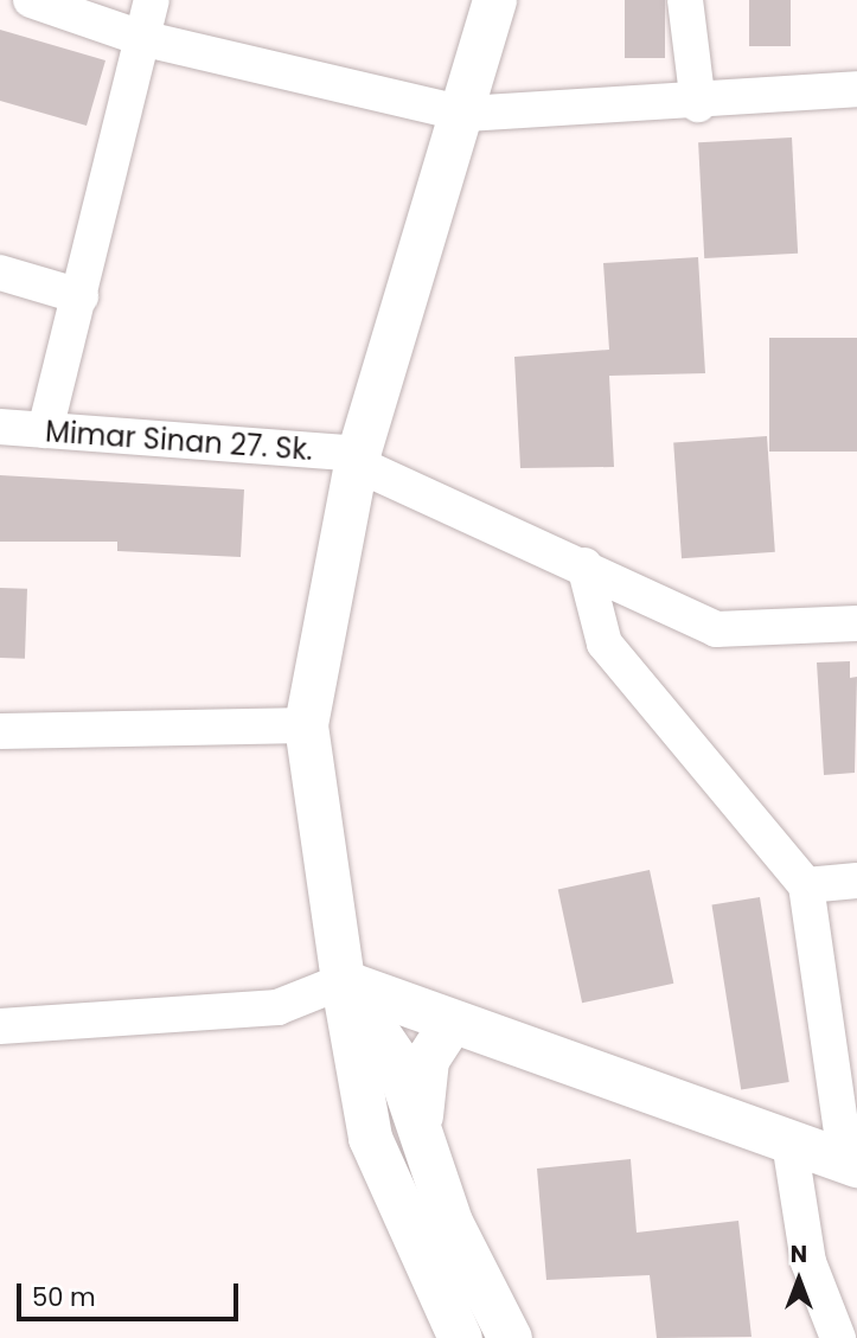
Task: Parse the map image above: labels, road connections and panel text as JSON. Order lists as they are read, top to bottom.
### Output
{
  "streets": {
    "street": ["Mimar Sinan 27. Sk."]
  },
  "scale_bar": "50 m",
  "north": "top"
}
